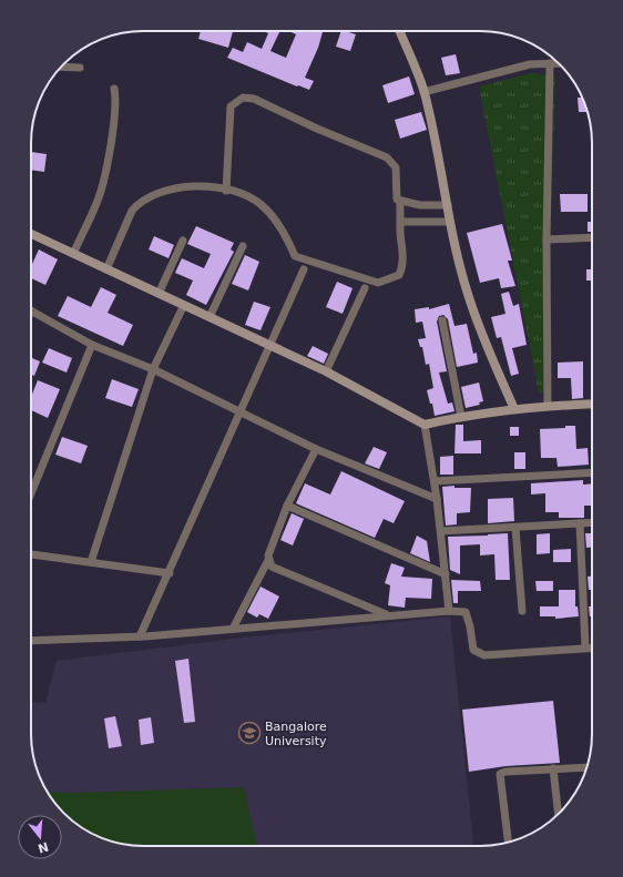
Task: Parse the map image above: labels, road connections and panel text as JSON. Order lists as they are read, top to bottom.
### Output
{
  "places": {
    "school or university": ["Bangalore University"]
  },
  "north": "bottom"
}
